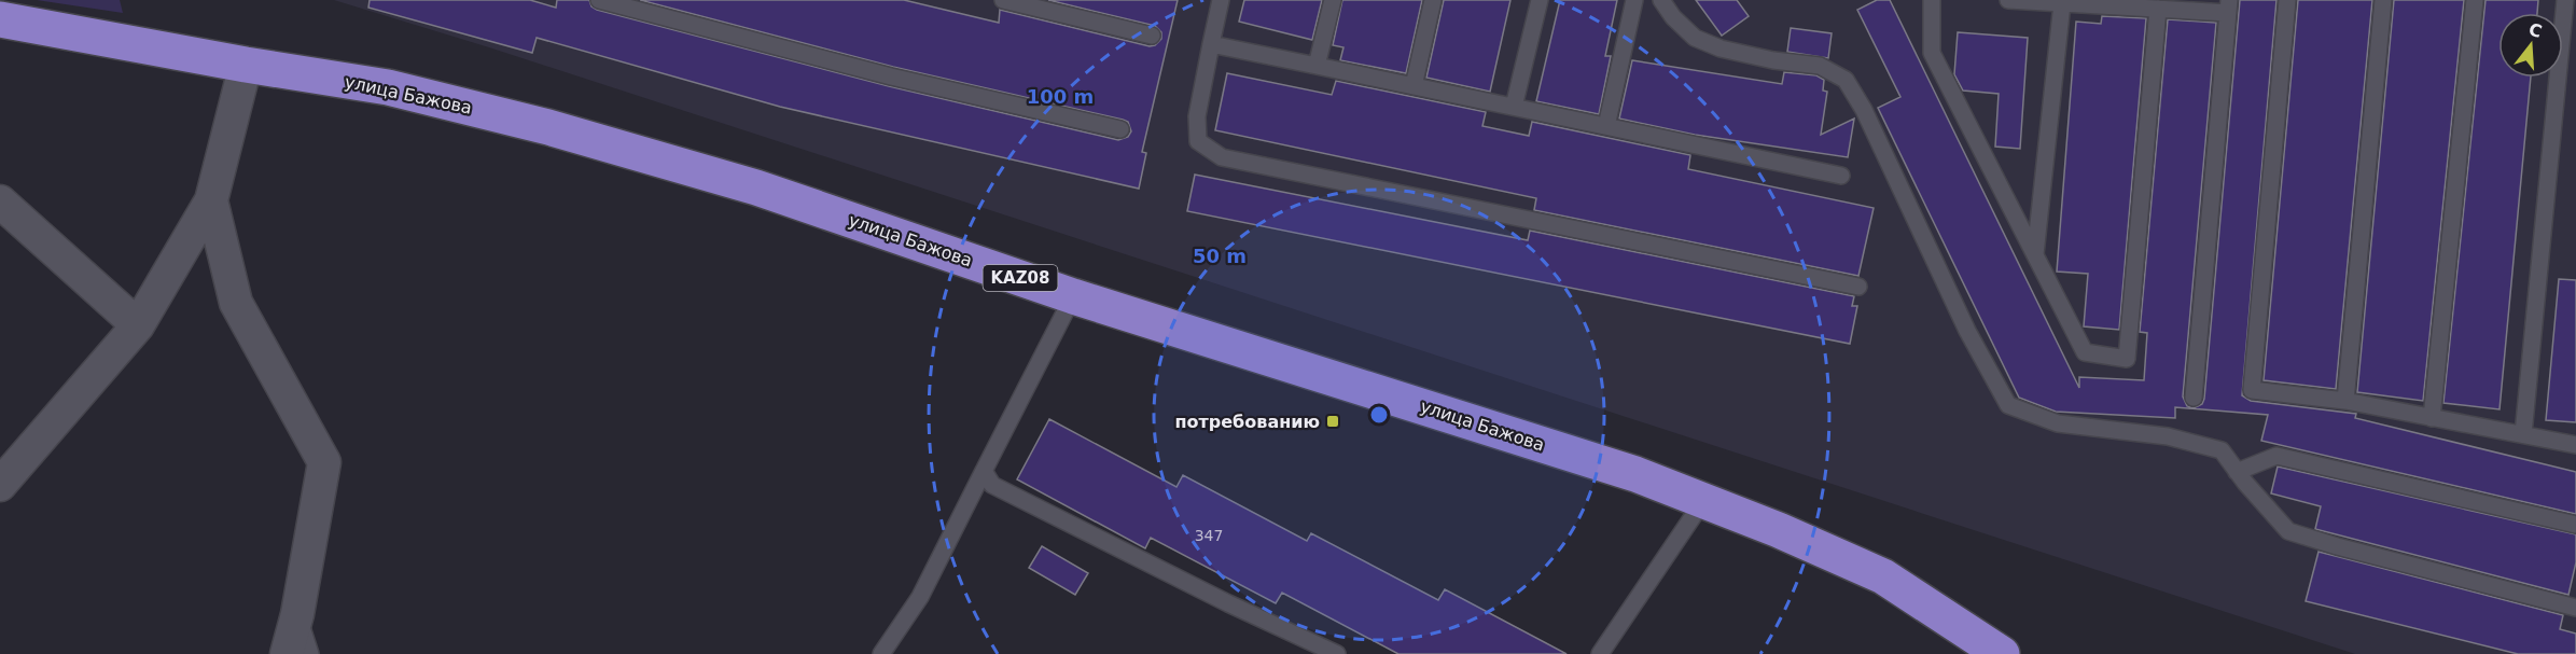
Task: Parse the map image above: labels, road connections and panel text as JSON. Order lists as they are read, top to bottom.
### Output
{
  "streets": {
    "highway": ["улица Бажова", "KAZ08"]
  },
  "places": {
    "transit": ["потребованию"]
  },
  "house_numbers": ["347"],
  "north": "top",
  "rings": ["100 m", "50 m"]
}
